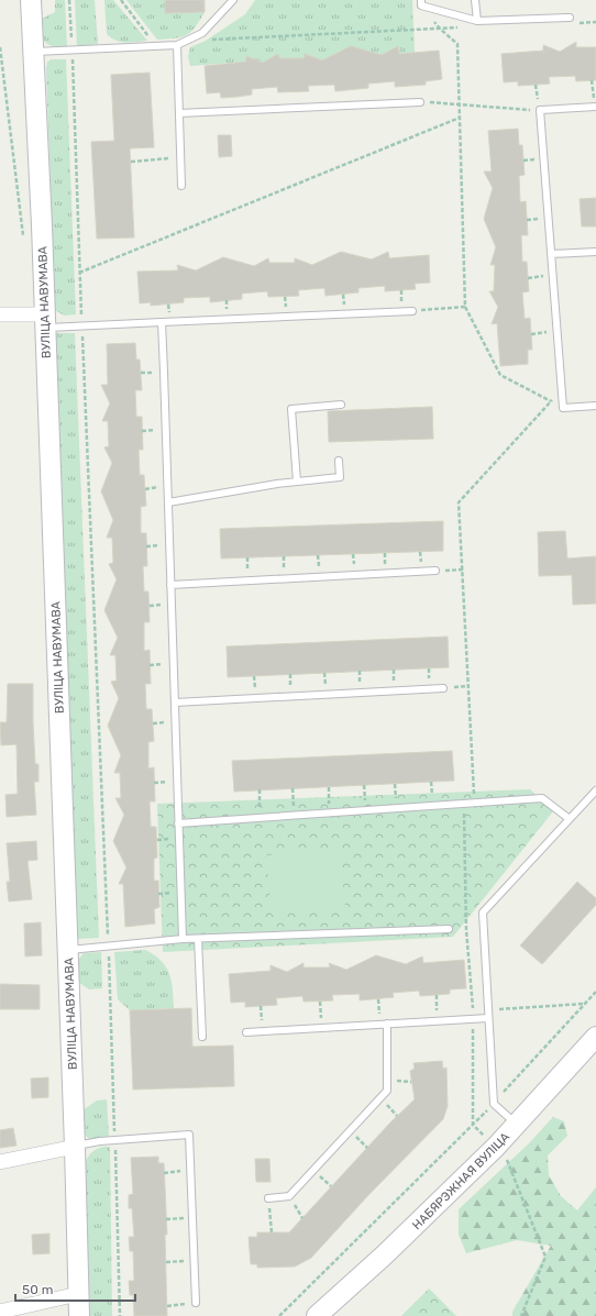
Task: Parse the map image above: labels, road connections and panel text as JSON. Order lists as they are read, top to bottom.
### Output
{
  "streets": {
    "street": ["ВУЛІЦА НАВУМАВА", "НАБЯРЭЖНАЯ ВУЛІЦА"]
  },
  "scale_bar": "50 m"
}
